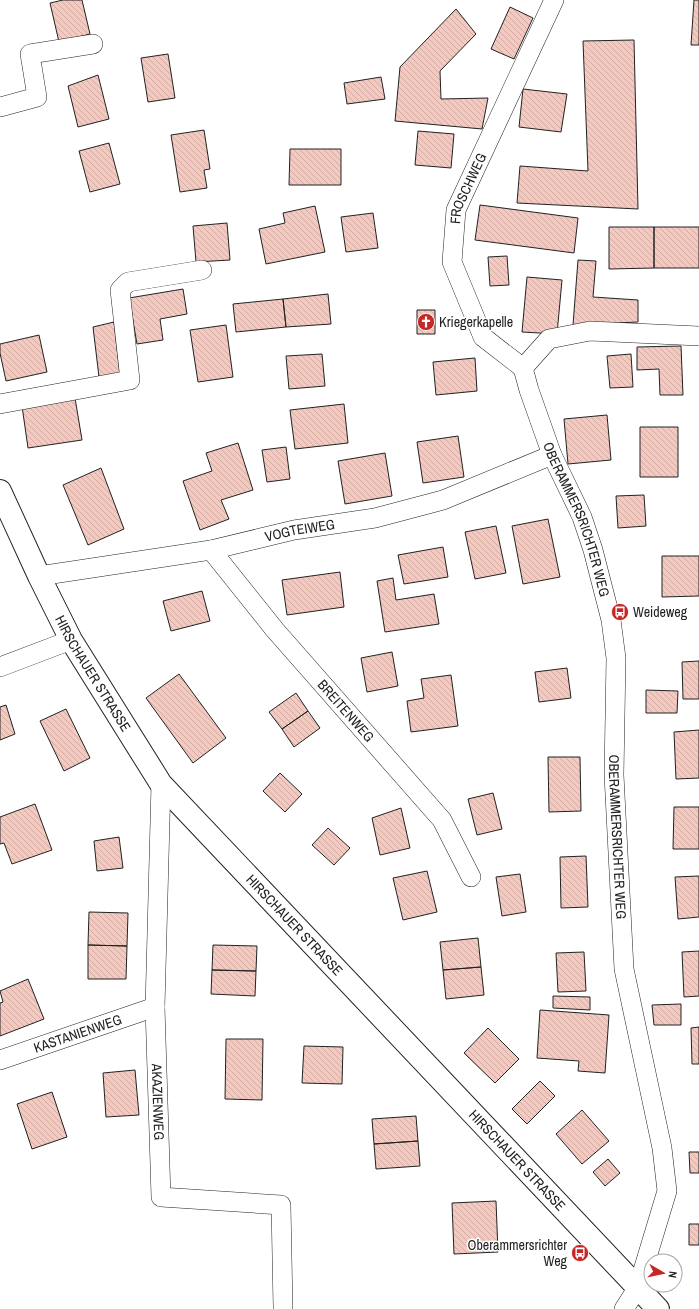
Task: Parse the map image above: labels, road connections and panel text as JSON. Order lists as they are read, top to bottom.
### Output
{
  "streets": {
    "street": [
      "FROSCHWEG",
      "OBERAMMERSRICHTER WEG",
      "VOGTEIWEG",
      "HIRSCHAUER STRASSE",
      "BREITENWEG",
      "KASTANIENWEG",
      "AKAZIENWEG"
    ]
  },
  "crossings": [
    ["FROSCHWEG", "OBERAMMERSRICHTER WEG"],
    ["OBERAMMERSRICHTER WEG", "VOGTEIWEG"],
    ["OBERAMMERSRICHTER WEG", "HIRSCHAUER STRASSE"],
    ["VOGTEIWEG", "HIRSCHAUER STRASSE"],
    ["VOGTEIWEG", "BREITENWEG"],
    ["HIRSCHAUER STRASSE", "AKAZIENWEG"],
    ["KASTANIENWEG", "AKAZIENWEG"]
  ],
  "places": {
    "church": ["Kriegerkapelle"],
    "bus stop": ["Weideweg", "Oberammersrichter Weg"]
  },
  "north": "right"
}
